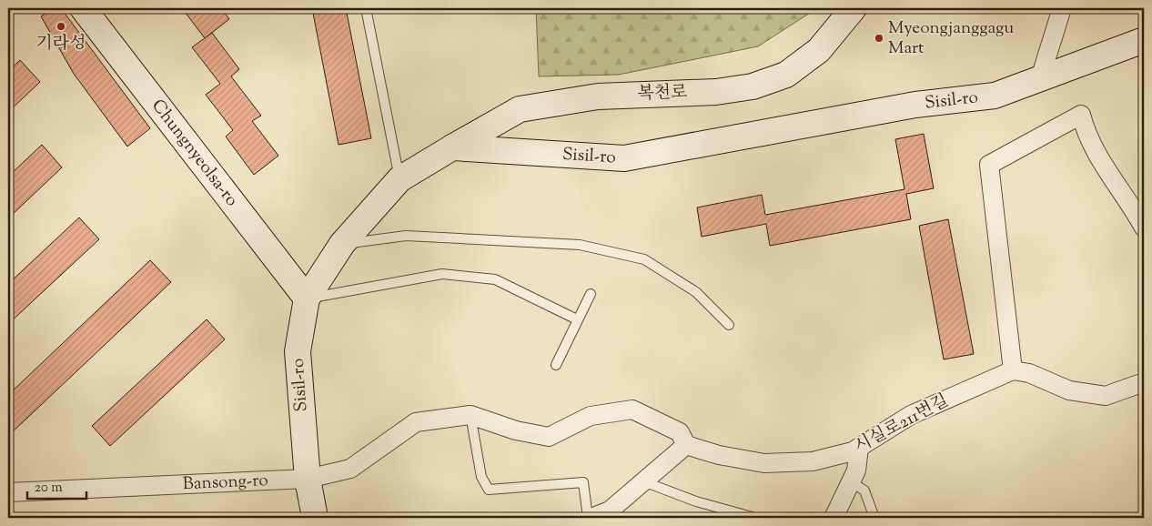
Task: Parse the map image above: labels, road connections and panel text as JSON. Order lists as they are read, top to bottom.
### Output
{
  "streets": {
    "main road": ["복천로", "Sisil-ro", "Chungnyeolsa-ro"],
    "street": ["시실로211번길", "Bansong-ro"]
  },
  "crossings": [
    ["복천로", "Sisil-ro"],
    ["Sisil-ro", "Chungnyeolsa-ro"],
    ["Sisil-ro", "Bansong-ro"]
  ],
  "places": ["기라성", "Myeongjanggagu Mart"],
  "scale_bar": "20 m"
}
